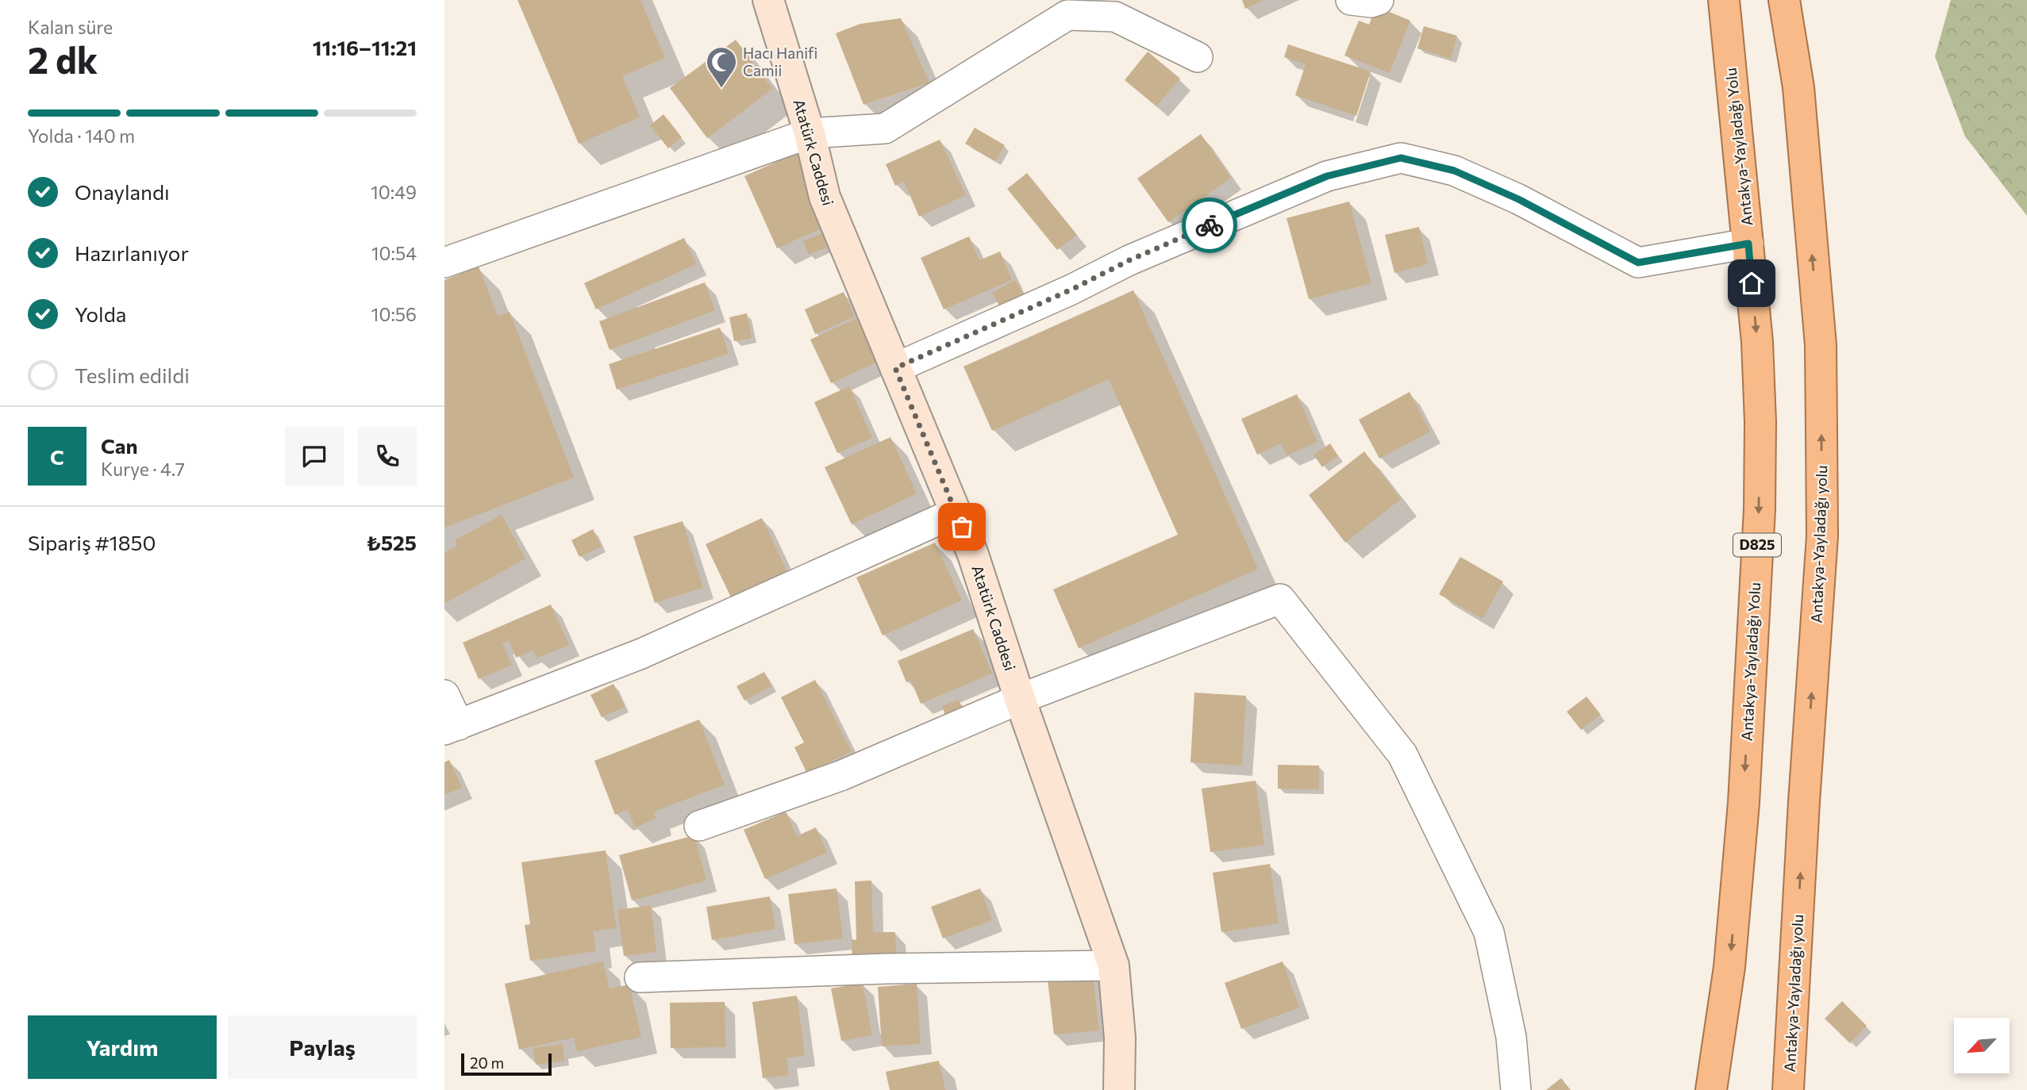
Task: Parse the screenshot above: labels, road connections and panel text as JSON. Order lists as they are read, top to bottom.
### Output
{
  "streets": {
    "highway": ["Antakya-Yayladağı Yolu", "Antakya-Yayladağı yolu", "D825"],
    "main road": ["Atatürk Caddesi"]
  },
  "one_way": ["Antakya-Yayladağı Yolu", "Antakya-Yayladağı yolu"],
  "places": {
    "mosque": ["Hacı Hanifi Camii"]
  },
  "scale_bar": "20 m",
  "north": "bottom left",
  "page": {
    "heading": ["2 dk", "Kalan süre", "11:16–11:21"],
    "panel": [
      "Can",
      "Kurye · 4.7",
      "Sipariş #1850",
      "₺525"
    ],
    "bar": "Yolda · 140 m",
    "list": [
      ["Onaylandı", "10:49"],
      ["Hazırlanıyor", "10:54"],
      ["Yolda", "10:56"],
      "Teslim edildi"
    ],
    "round": "C",
    "buttons": ["Yardım", "Paylaş"],
    "scale": "20 m"
  }
}
